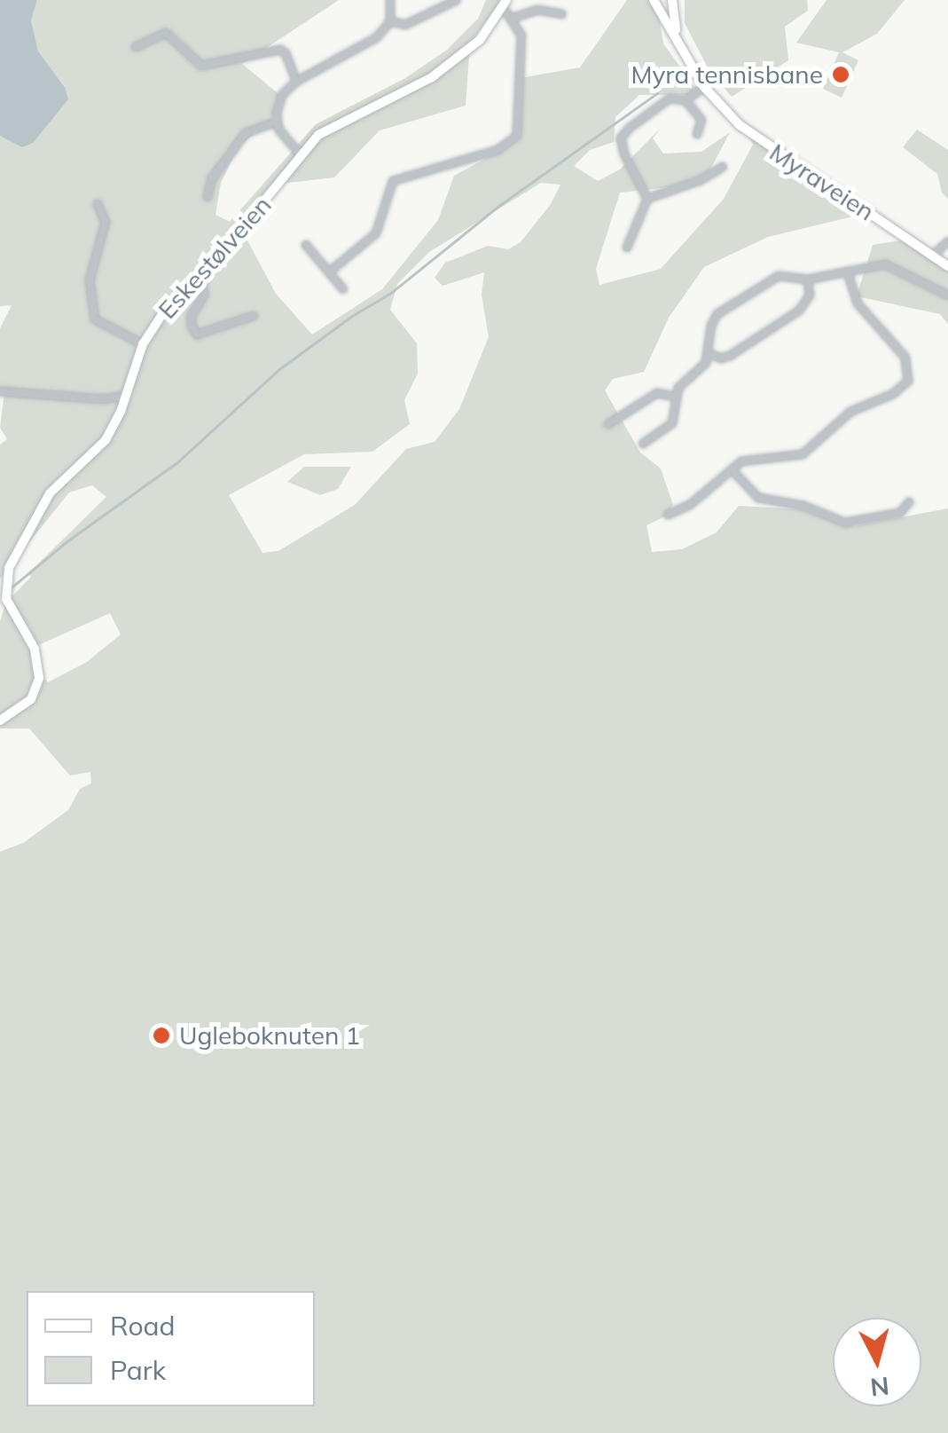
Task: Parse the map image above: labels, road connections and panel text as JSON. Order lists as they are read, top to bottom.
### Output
{
  "streets": {
    "main road": ["Myraveien", "Eskestølveien"]
  },
  "places": ["Myra tennisbane", "Ugleboknuten 1"],
  "legend": ["Road", "Park"],
  "north": "bottom"
}
